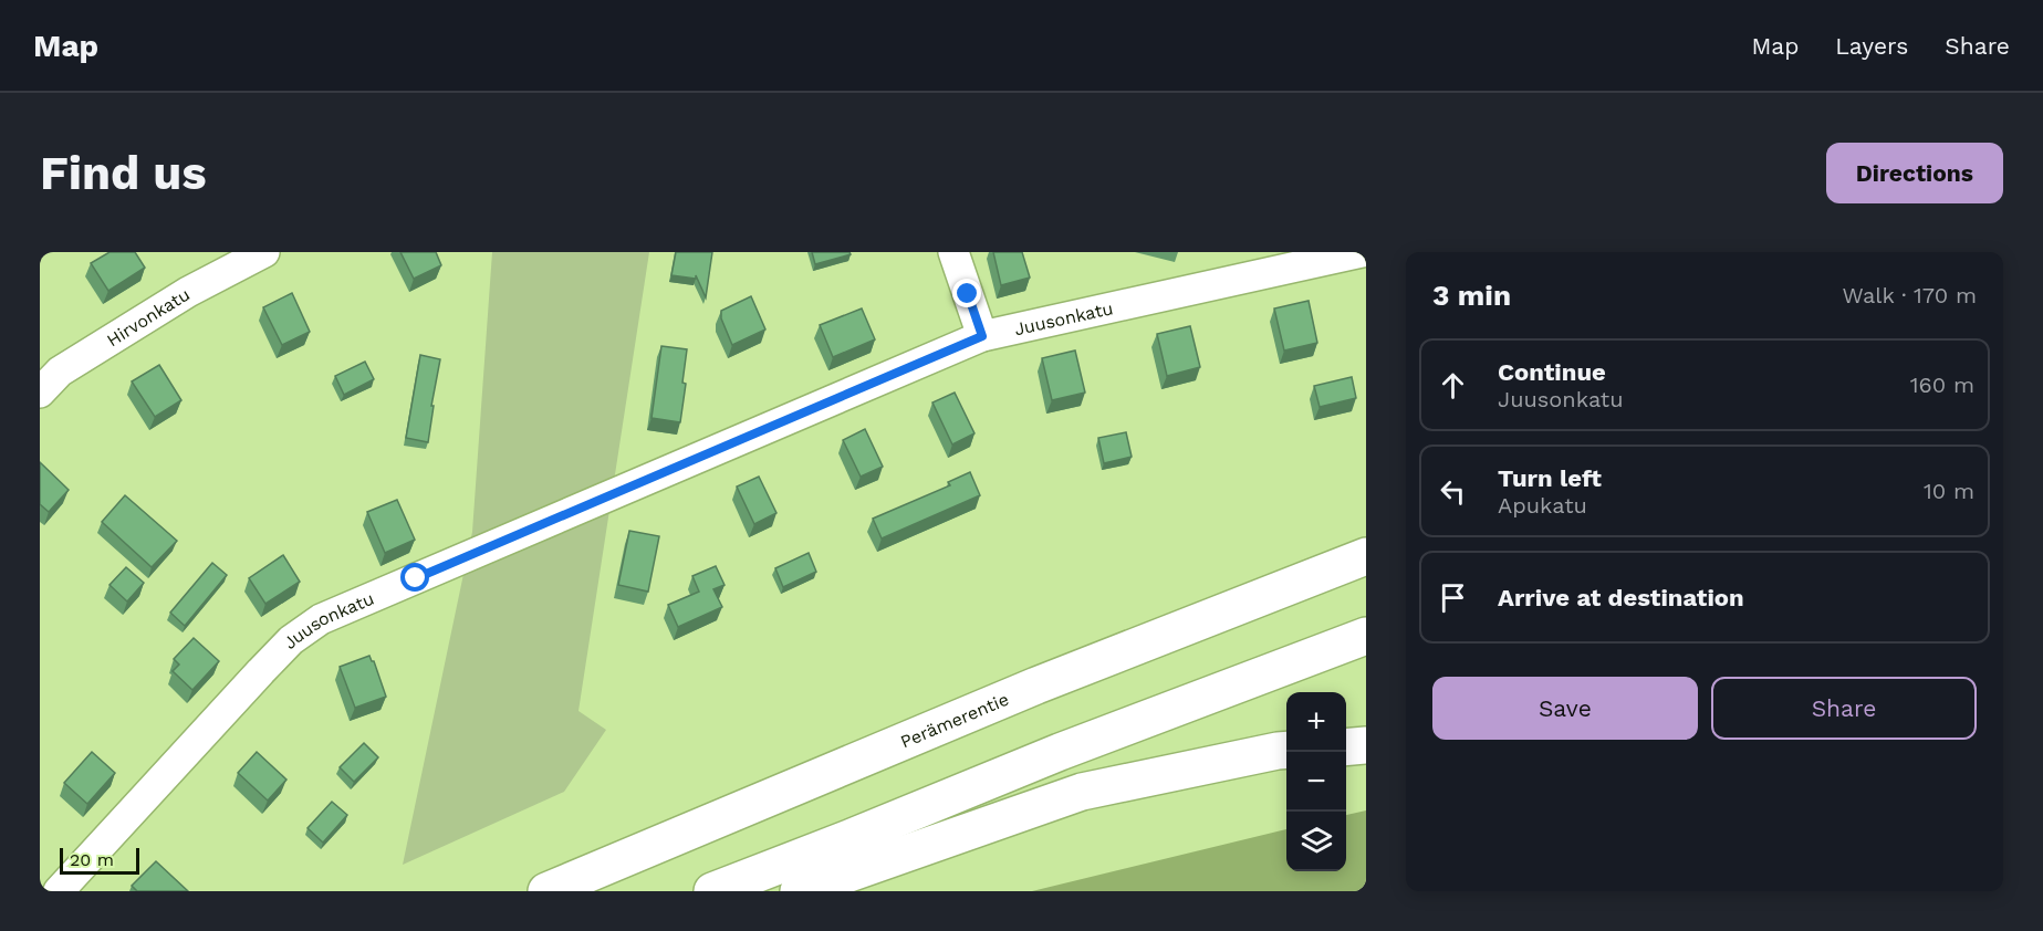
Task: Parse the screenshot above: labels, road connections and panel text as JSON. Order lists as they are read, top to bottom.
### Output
{
  "streets": {
    "highway": ["Perämerentie"],
    "street": ["Hirvonkatu", "Juusonkatu"]
  },
  "scale_bar": "20 m",
  "page": {
    "header": "Map",
    "nav": ["Map", "Layers", "Share"],
    "buttons": [
      "Directions",
      ["Save", "Share"]
    ],
    "title": "Find us",
    "heading": ["3 min", "Walk · 170 m"],
    "list": [
      ["Continue", "Juusonkatu", "160 m"],
      ["Turn left", "Apukatu", "10 m"],
      "Arrive at destination"
    ],
    "map_buttons": ["+", "−"],
    "scale": "20 m"
  }
}
